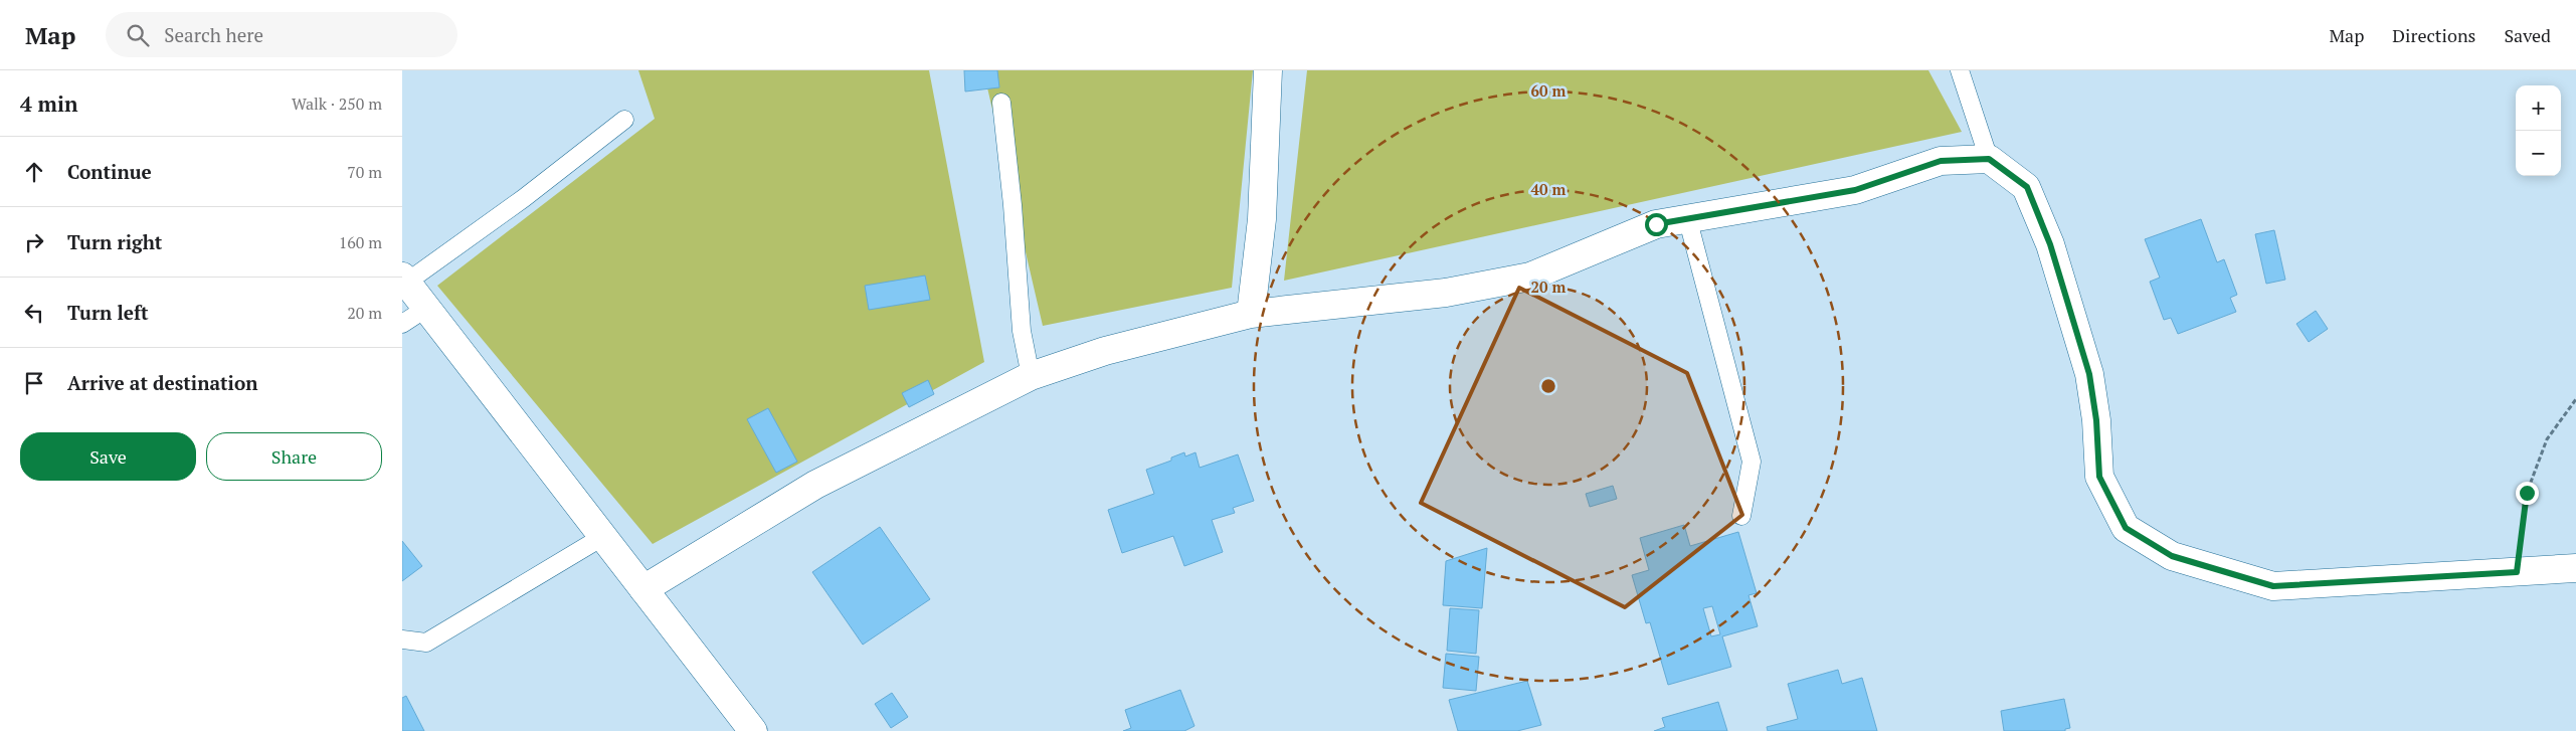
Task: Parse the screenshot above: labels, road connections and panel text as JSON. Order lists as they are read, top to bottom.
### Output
{
  "page": {
    "header": "Map",
    "search": "Search here",
    "nav": ["Map", "Directions", "Saved"],
    "heading": ["4 min", "Walk · 250 m"],
    "map_buttons": ["+", "−"],
    "list": [
      ["Continue", "70 m"],
      ["Turn right", "160 m"],
      ["Turn left", "20 m"],
      "Arrive at destination"
    ],
    "buttons": ["Save", "Share"]
  },
  "rings": ["60 m", "40 m", "20 m"]
}
